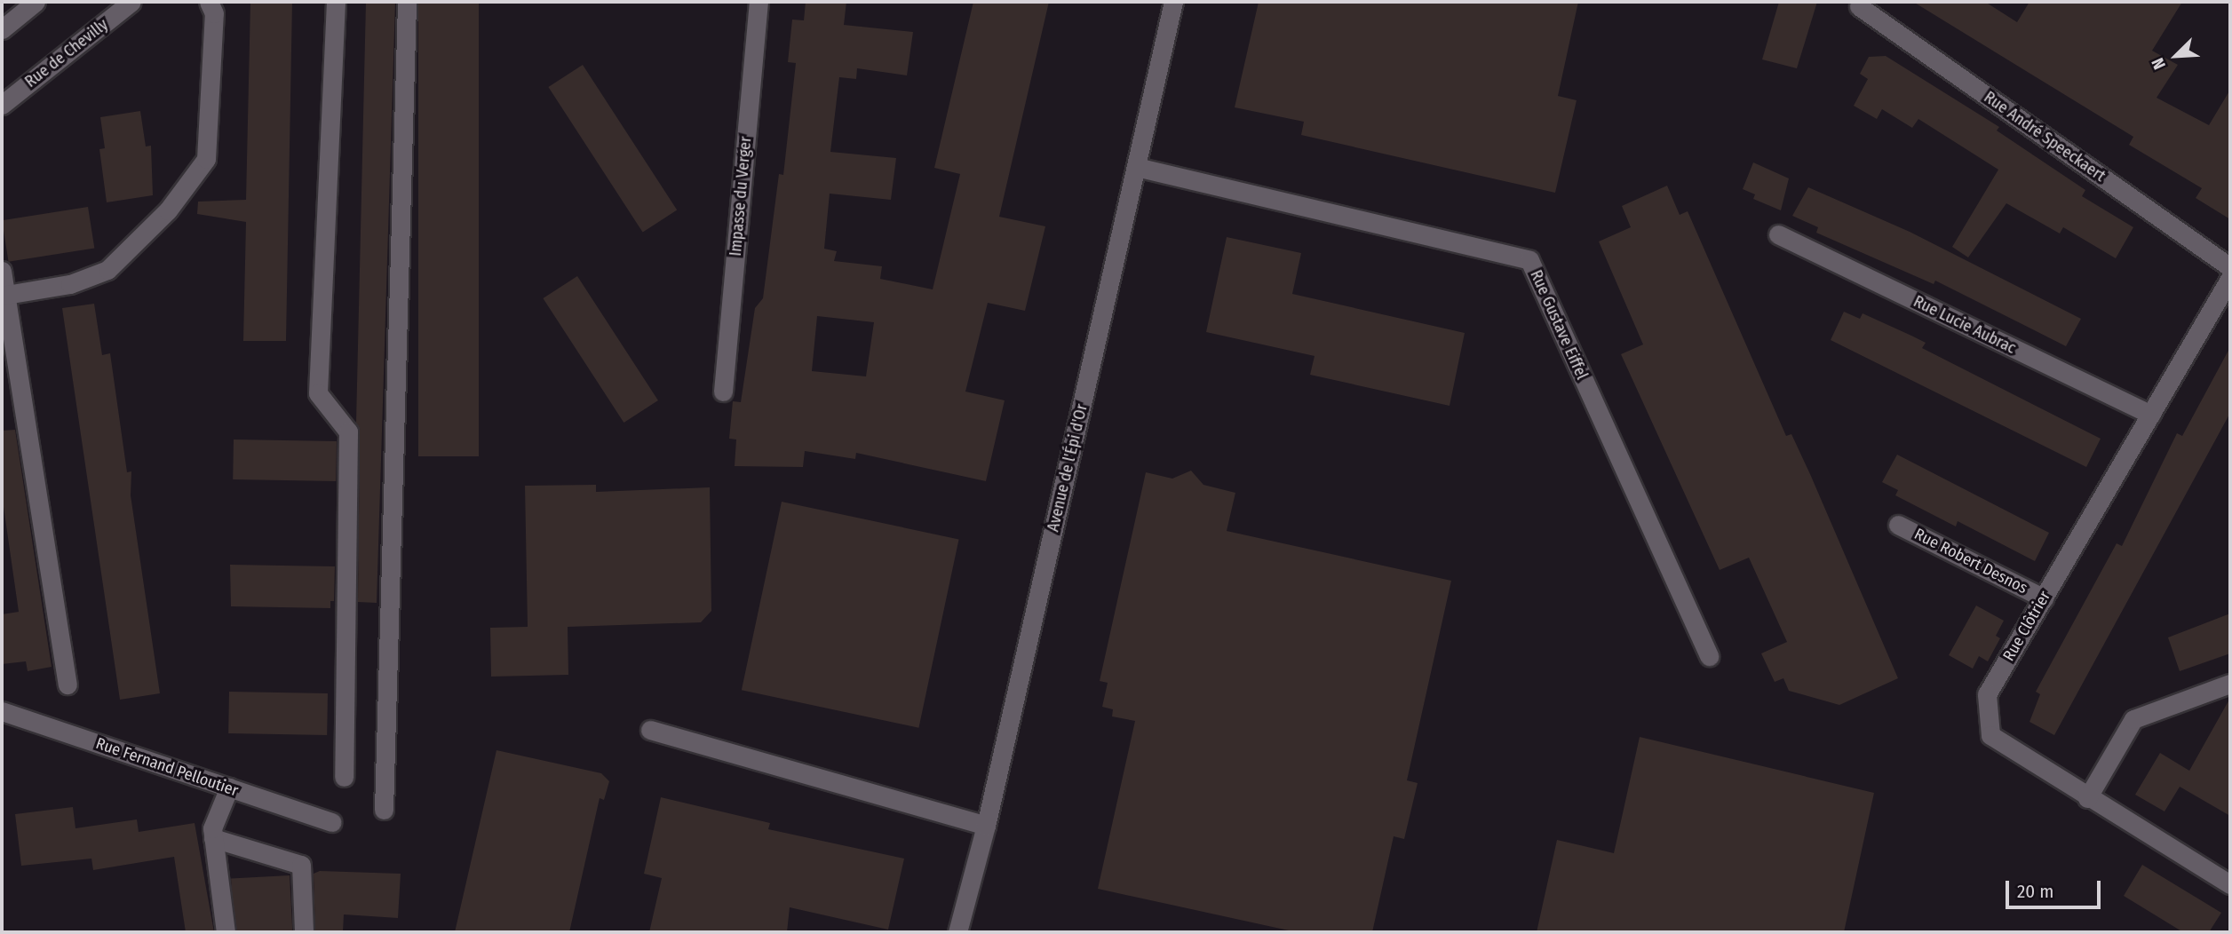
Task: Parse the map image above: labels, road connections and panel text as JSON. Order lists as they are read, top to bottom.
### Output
{
  "streets": {
    "street": [
      "Rue de Chevilly",
      "Rue André Speeckaert",
      "Impasse du Verger",
      "Rue Gustave Eiffel",
      "Rue Lucie Aubrac",
      "Avenue de l'Épi d'Or",
      "Rue Robert Desnos",
      "Rue Clôtrier",
      "Rue Fernand Pelloutier"
    ]
  },
  "crossings": [
    ["Rue Gustave Eiffel", "Avenue de l'Épi d'Or"],
    ["Rue Lucie Aubrac", "Rue Clôtrier"],
    ["Rue Robert Desnos", "Rue Clôtrier"]
  ],
  "scale_bar": "20 m",
  "north": "bottom left"
}
